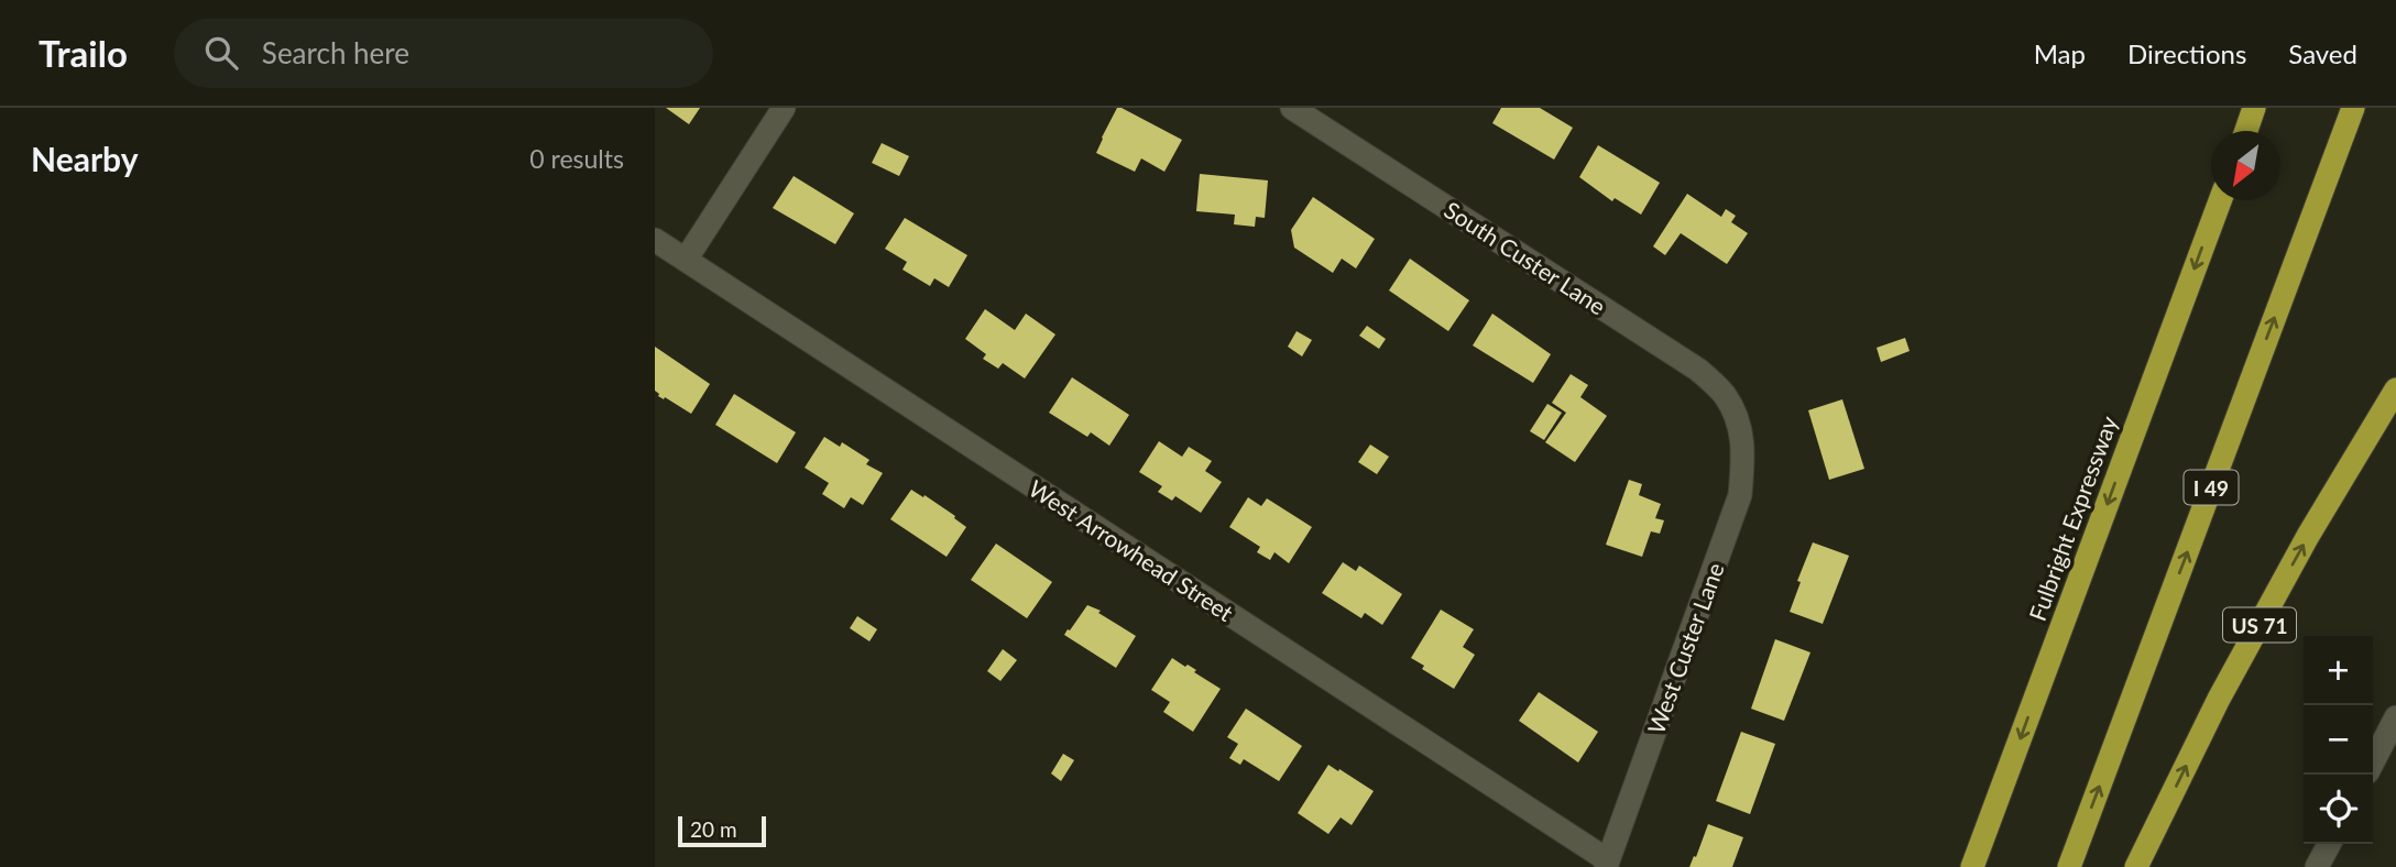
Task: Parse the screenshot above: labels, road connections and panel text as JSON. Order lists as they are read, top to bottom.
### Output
{
  "streets": {
    "highway": ["I 49", "Fulbright Expressway", "US 71"],
    "street": ["South Custer Lane", "West Arrowhead Street", "West Custer Lane"]
  },
  "crossings": [
    ["South Custer Lane", "West Custer Lane"],
    ["West Arrowhead Street", "West Custer Lane"]
  ],
  "scale_bar": "20 m",
  "north": "bottom left",
  "page": {
    "header": "Trailo",
    "search": "Search here",
    "nav": ["Map", "Directions", "Saved"],
    "heading": ["Nearby", "0 results"],
    "map_buttons": ["+", "−"],
    "scale": "20 m"
  }
}
